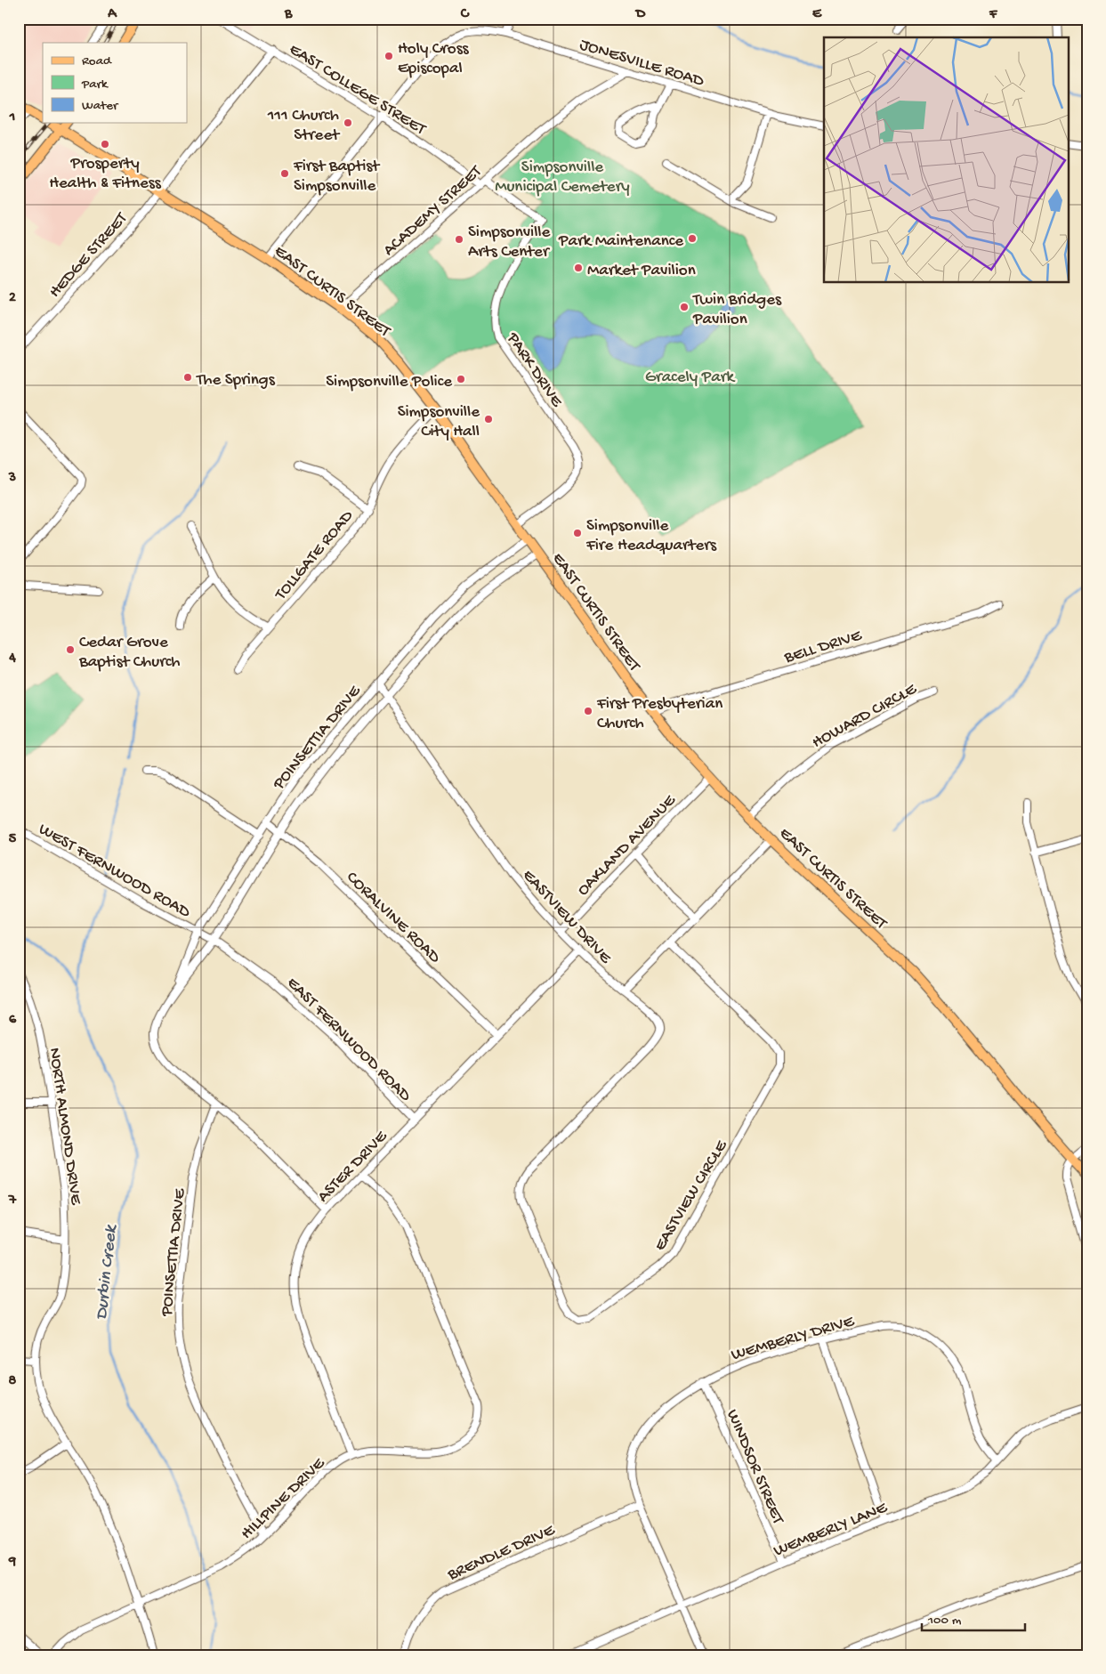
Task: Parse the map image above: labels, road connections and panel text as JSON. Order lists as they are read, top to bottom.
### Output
{
  "streets": {
    "main road": ["EAST CURTIS STREET"],
    "street": [
      "JONESVILLE ROAD",
      "EAST COLLEGE STREET",
      "ACADEMY STREET",
      "HEDGE STREET",
      "PARK DRIVE",
      "TOLLGATE ROAD",
      "BELL DRIVE",
      "HOWARD CIRCLE",
      "POINSETTIA DRIVE",
      "OAKLAND AVENUE",
      "WEST FERNWOOD ROAD",
      "EASTVIEW DRIVE",
      "CORALVINE ROAD",
      "EAST FERNWOOD ROAD",
      "NORTH ALMOND DRIVE",
      "ASTER DRIVE",
      "EASTVIEW CIRCLE",
      "WEMBERLY DRIVE",
      "WINDSOR STREET",
      "HILLPINE DRIVE",
      "WEMBERLY LANE",
      "BRENDLE DRIVE"
    ]
  },
  "crossings": [
    ["JONESVILLE ROAD", "EAST COLLEGE STREET"],
    ["JONESVILLE ROAD", "ACADEMY STREET"],
    ["JONESVILLE ROAD", "EAST CURTIS STREET"],
    ["EAST COLLEGE STREET", "ACADEMY STREET"],
    ["EAST COLLEGE STREET", "HEDGE STREET"],
    ["EAST COLLEGE STREET", "PARK DRIVE"],
    ["ACADEMY STREET", "EAST CURTIS STREET"],
    ["ACADEMY STREET", "PARK DRIVE"],
    ["HEDGE STREET", "EAST CURTIS STREET"],
    ["EAST CURTIS STREET", "PARK DRIVE"],
    ["EAST CURTIS STREET", "TOLLGATE ROAD"],
    ["EAST CURTIS STREET", "BELL DRIVE"],
    ["EAST CURTIS STREET", "HOWARD CIRCLE"],
    ["EAST CURTIS STREET", "POINSETTIA DRIVE"],
    ["EAST CURTIS STREET", "OAKLAND AVENUE"],
    ["POINSETTIA DRIVE", "WEST FERNWOOD ROAD"],
    ["POINSETTIA DRIVE", "EASTVIEW DRIVE"],
    ["POINSETTIA DRIVE", "CORALVINE ROAD"],
    ["POINSETTIA DRIVE", "EAST FERNWOOD ROAD"],
    ["POINSETTIA DRIVE", "HILLPINE DRIVE"],
    ["OAKLAND AVENUE", "EASTVIEW DRIVE"],
    ["WEST FERNWOOD ROAD", "EAST FERNWOOD ROAD"],
    ["EASTVIEW DRIVE", "ASTER DRIVE"],
    ["EASTVIEW DRIVE", "EASTVIEW CIRCLE"],
    ["CORALVINE ROAD", "ASTER DRIVE"],
    ["EAST FERNWOOD ROAD", "ASTER DRIVE"],
    ["NORTH ALMOND DRIVE", "HILLPINE DRIVE"],
    ["ASTER DRIVE", "HILLPINE DRIVE"],
    ["WEMBERLY DRIVE", "WINDSOR STREET"],
    ["WEMBERLY DRIVE", "WEMBERLY LANE"],
    ["WEMBERLY DRIVE", "BRENDLE DRIVE"],
    ["WINDSOR STREET", "WEMBERLY LANE"]
  ],
  "water": ["Durbin Creek"],
  "parks": ["Simpsonville Municipal Cemetery", "Gracely Park"],
  "places": [
    "Holy Cross Episcopal",
    "111 Church Street",
    "Prosperty Health & Fitness",
    "First Baptist Simpsonville",
    "Park Maintenance",
    "Simpsonville Arts Center",
    "Market Pavilion",
    "Twin Bridges Pavilion",
    "The Springs",
    "Simpsonville Police",
    "Simpsonville City Hall",
    "Simpsonville Fire Headquarters",
    "Cedar Grove Baptist Church",
    "First Presbyterian Church"
  ],
  "legend": ["Road", "Park", "Water"],
  "scale_bar": "100 m",
  "grid": {
    "columns": [
      "A",
      "B",
      "C",
      "D",
      "E",
      "F"
    ],
    "rows": [
      "1",
      "2",
      "3",
      "4",
      "5",
      "6",
      "7",
      "8",
      "9"
    ]
  }
}
